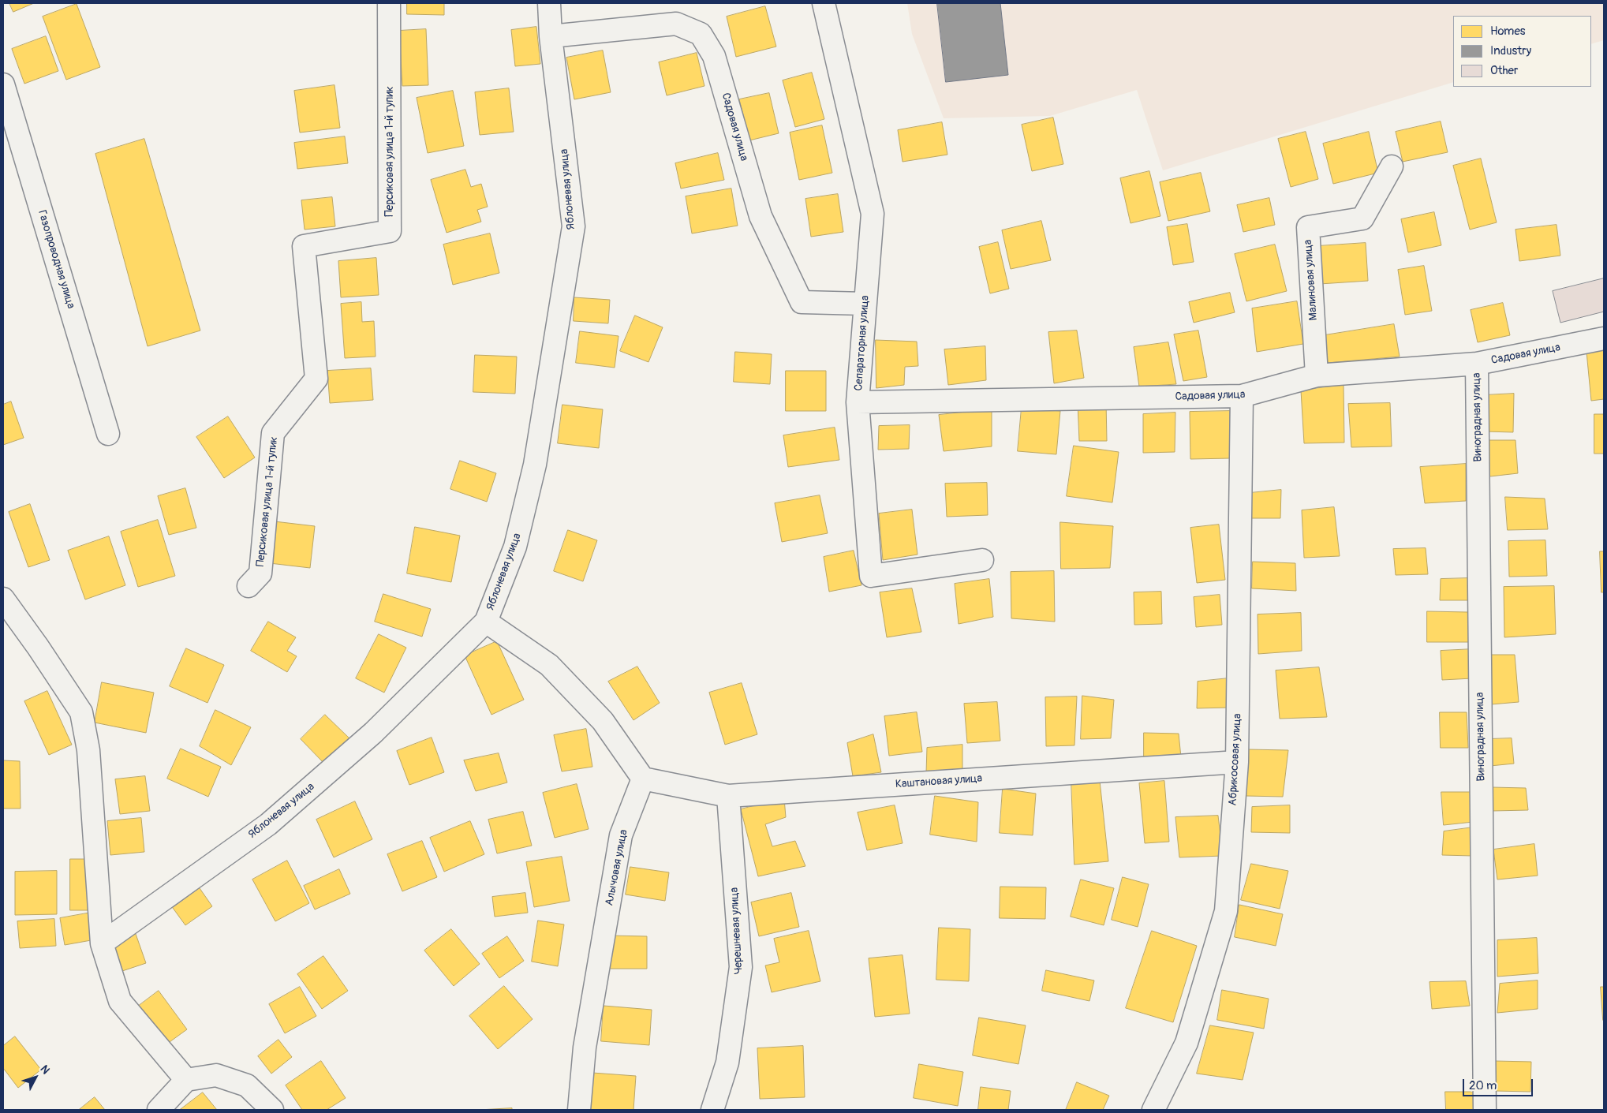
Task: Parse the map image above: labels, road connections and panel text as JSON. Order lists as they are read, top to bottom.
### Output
{
  "streets": {
    "street": [
      "Садовая улица",
      "Персиковая улица 1-й тупик",
      "Яблоневая улица",
      "Газопроводная улица",
      "Малиновая улица",
      "Сепараторная улица",
      "Виноградная улица",
      "Абрикосовая улица",
      "Каштановая улица",
      "Алычовая улица",
      "Черешневая улица"
    ]
  },
  "crossings": [
    ["Садовая улица", "Яблоневая улица"],
    ["Садовая улица", "Малиновая улица"],
    ["Садовая улица", "Сепараторная улица"],
    ["Садовая улица", "Виноградная улица"],
    ["Садовая улица", "Абрикосовая улица"],
    ["Абрикосовая улица", "Каштановая улица"],
    ["Каштановая улица", "Алычовая улица"],
    ["Каштановая улица", "Черешневая улица"]
  ],
  "legend": ["Homes", "Industry", "Other"],
  "scale_bar": "20 m",
  "north": "top right"
}
